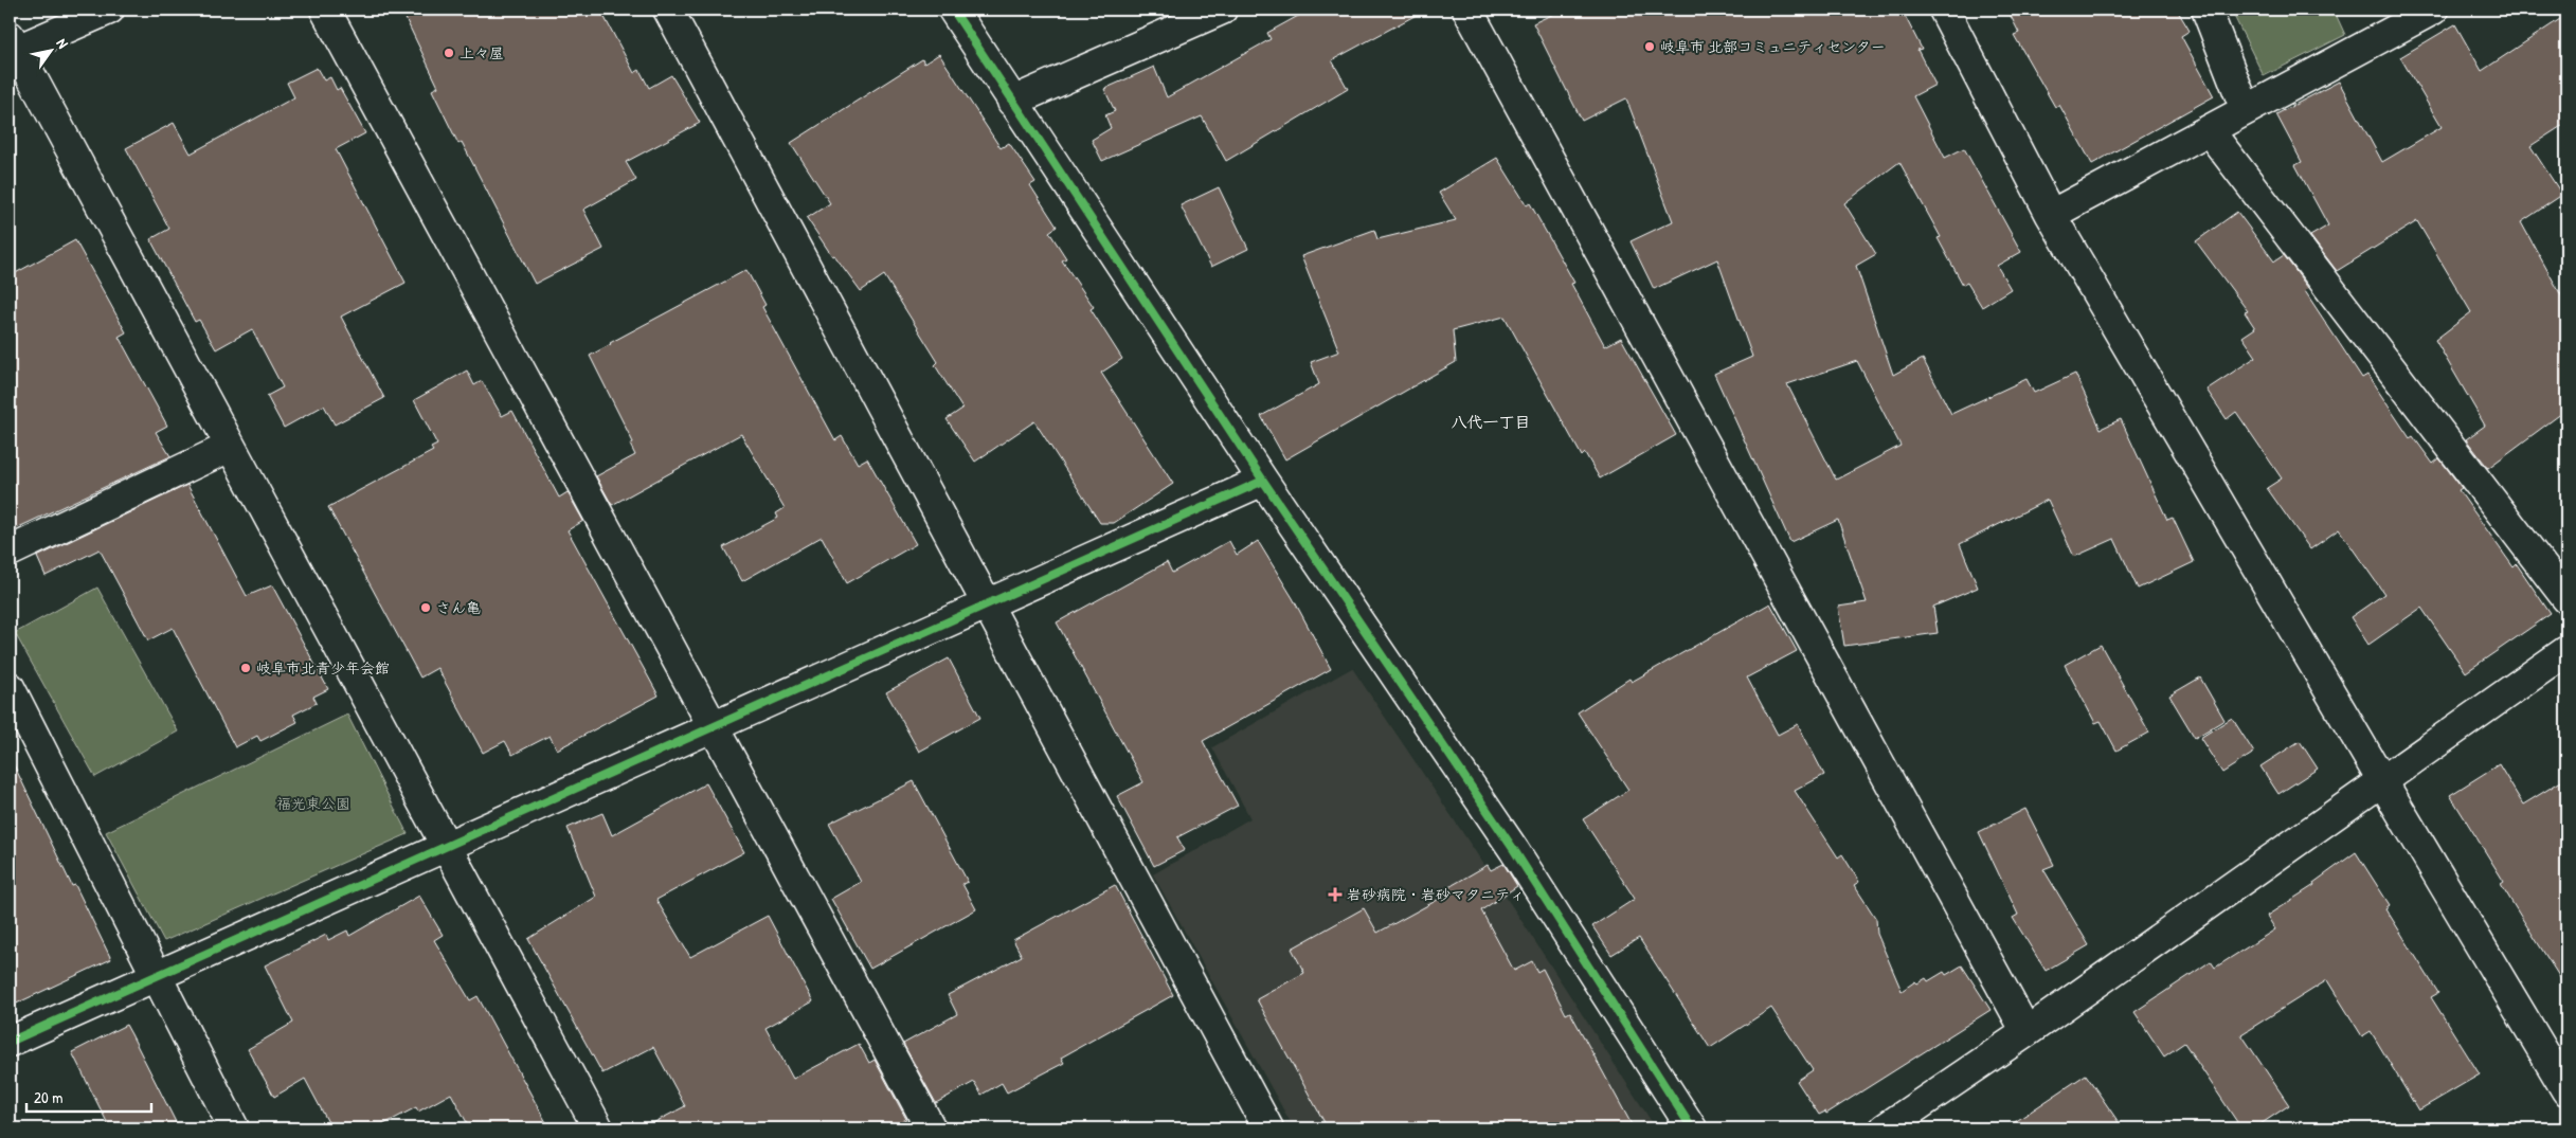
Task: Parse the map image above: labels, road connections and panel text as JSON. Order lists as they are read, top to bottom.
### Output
{
  "districts": ["八代一丁目"],
  "parks": ["福光東公園"],
  "places": {
    "other": [
      "岐阜市 北部コミュニティセンター",
      "上々屋",
      "さん亀",
      "岐阜市北青少年会館"
    ],
    "health": ["岩砂病院・岩砂マタニティ"]
  },
  "scale_bar": "20 m",
  "north": "top right"
}
